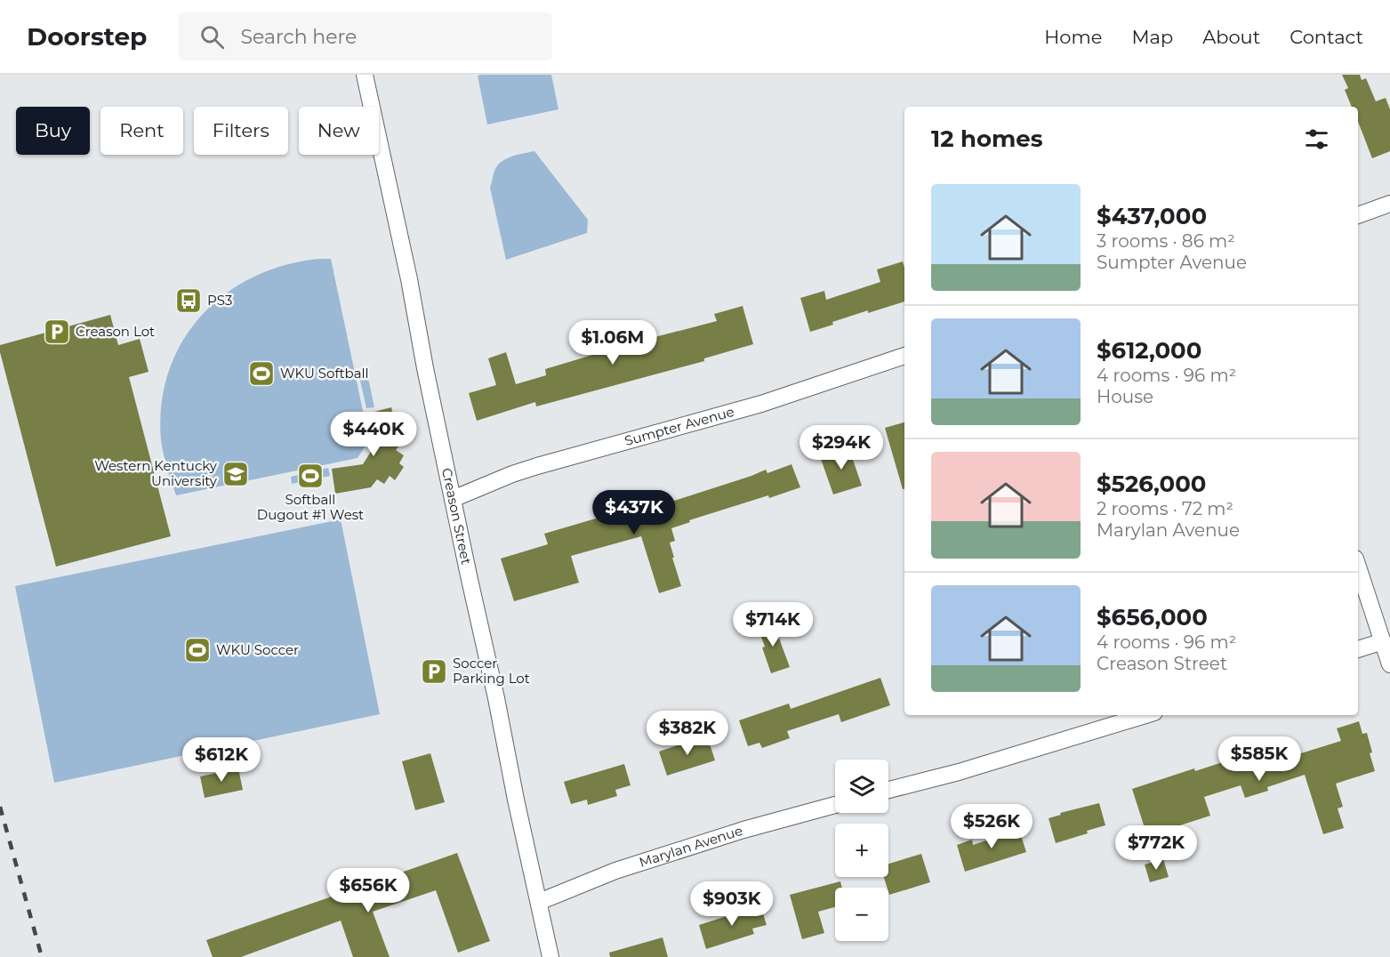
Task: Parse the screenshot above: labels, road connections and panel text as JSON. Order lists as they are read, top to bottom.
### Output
{
  "streets": {
    "street": ["Sumpter Avenue", "Creason Street", "Marylan Avenue"]
  },
  "crossings": [
    ["Sumpter Avenue", "Creason Street"],
    ["Creason Street", "Marylan Avenue"]
  ],
  "places": {
    "bus stop": ["PS3"],
    "parking": ["Creason Lot", "Soccer Parking Lot"],
    "sports": ["WKU Softball", "Softball Dugout #1 West", "WKU Soccer"],
    "school or university": ["Western Kentucky University"]
  },
  "page": {
    "header": "Doorstep",
    "search": "Search here",
    "nav": [
      "Home",
      "Map",
      "About",
      "Contact"
    ],
    "chip": [
      "Buy",
      "Rent",
      "Filters",
      "New"
    ],
    "heading": "12 homes",
    "list": [
      {
        "name": "$437,000",
        "note": "3 rooms · 86 m² · Sumpter Avenue"
      },
      {
        "name": "$612,000",
        "note": "4 rooms · 96 m² · House"
      },
      {
        "name": "$526,000",
        "note": "2 rooms · 72 m² · Marylan Avenue"
      },
      {
        "name": "$656,000",
        "note": "4 rooms · 96 m² · Creason Street"
      }
    ],
    "price": [
      "$1.06M",
      "$440K",
      "$294K",
      "$437K",
      "$714K",
      "$382K",
      "$585K",
      "$612K",
      "$526K",
      "$772K",
      "$656K",
      "$903K"
    ],
    "map_buttons": ["+", "−"]
  }
}
